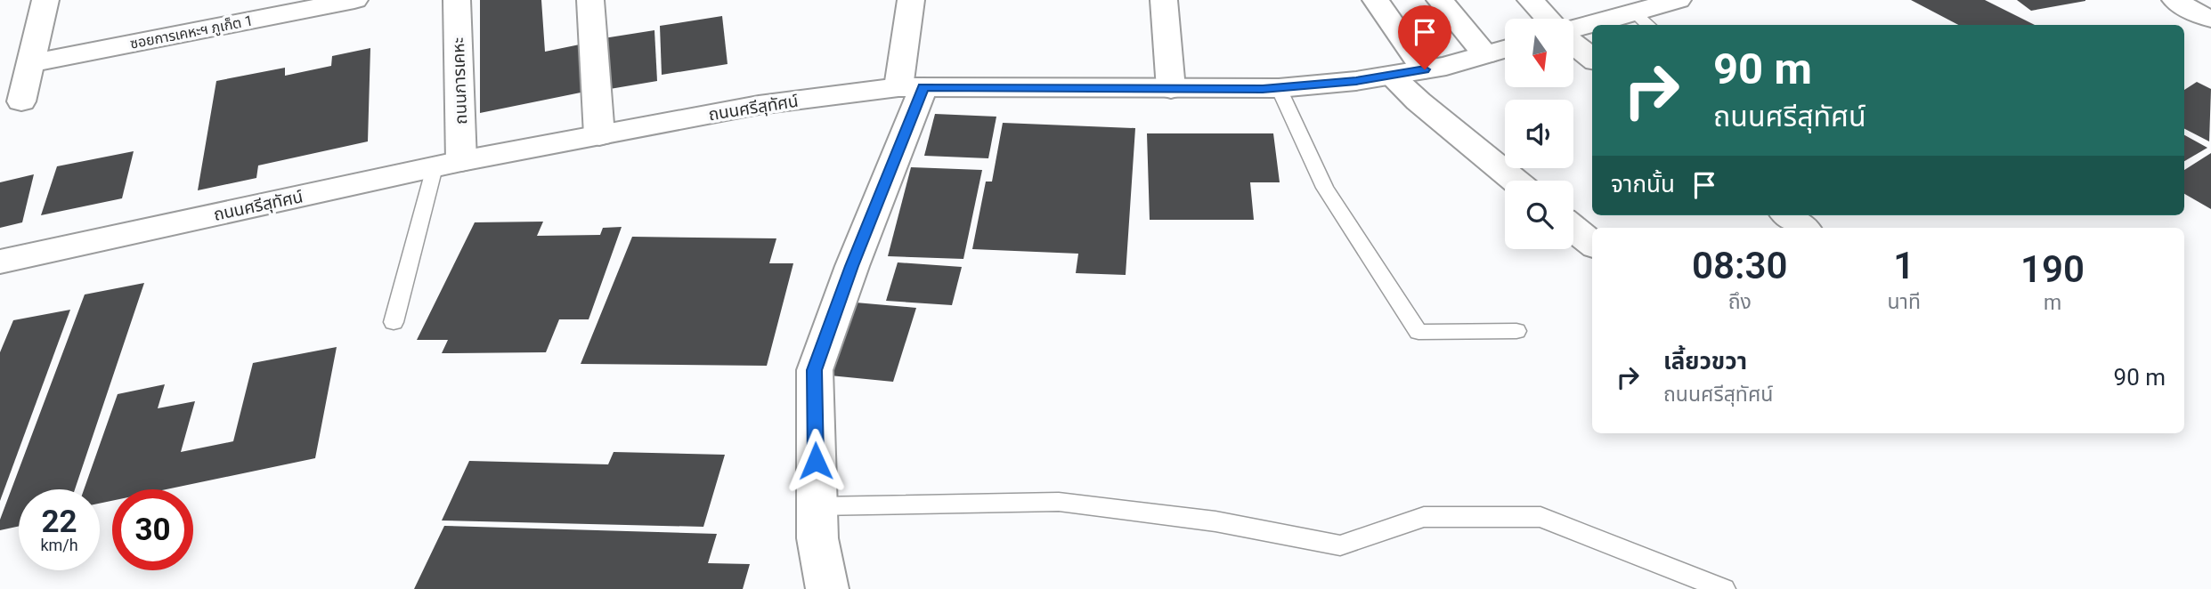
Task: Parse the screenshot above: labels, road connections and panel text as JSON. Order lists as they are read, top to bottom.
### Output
{
  "streets": {
    "street": ["ซอยการเคหะฯ ภูเก็ต 1", "ถนนการเคหะ", "ถนนศรีสุทัศน์"]
  },
  "crossings": [
    ["ถนนการเคหะ", "ถนนศรีสุทัศน์"]
  ],
  "north": "bottom",
  "page": {
    "turn": ["90 m", "ถนนศรีสุทัศน์"],
    "then": "จากนั้น",
    "eta": [
      "08:30",
      "ถึง",
      "1",
      "นาที",
      "190",
      "m"
    ],
    "list": [
      {
        "name": "เลี้ยวขวา",
        "note": "ถนนศรีสุทัศน์",
        "value": "90 m"
      }
    ],
    "speed": "22 km/h",
    "limit": "30"
  }
}
